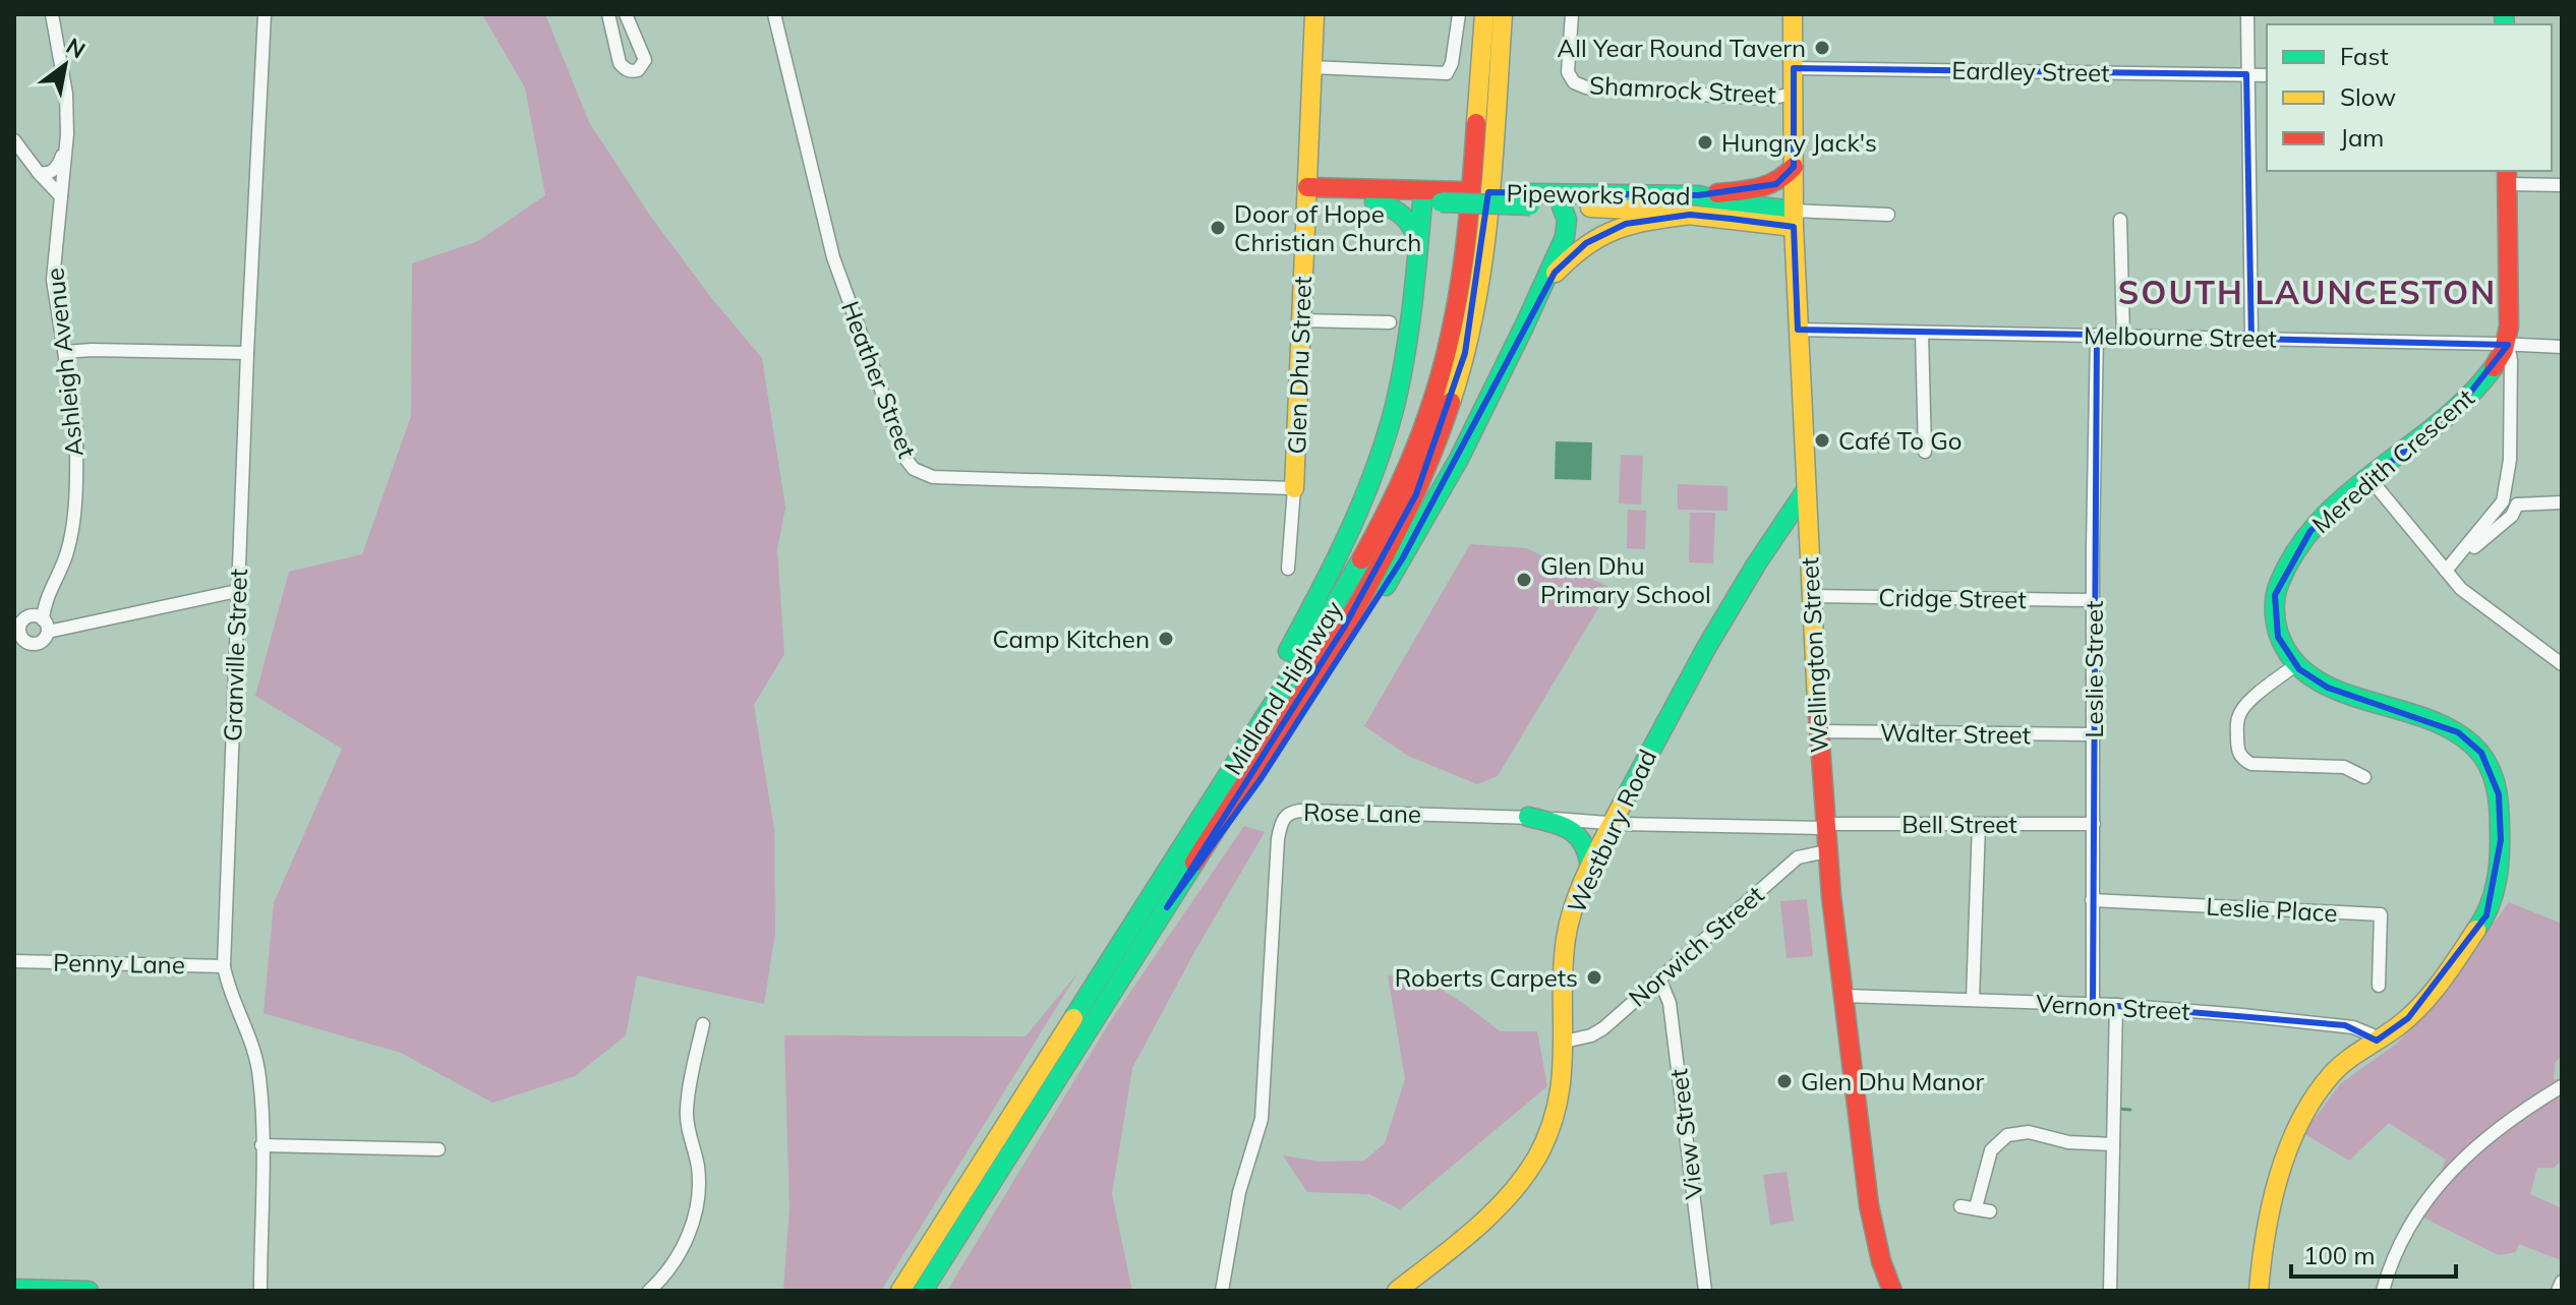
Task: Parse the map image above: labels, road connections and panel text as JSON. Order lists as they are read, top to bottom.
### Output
{
  "streets": {
    "main road": [
      "Pipeworks Road",
      "Glen Dhu Street",
      "Meredith Crescent",
      "Wellington Street",
      "Midland Highway",
      "Westbury Road"
    ],
    "street": [
      "Eardley Street",
      "Shamrock Street",
      "Melbourne Street",
      "Ashleigh Avenue",
      "Heather Street",
      "Cridge Street",
      "Granville Street",
      "Leslie Street",
      "Walter Street",
      "Rose Lane",
      "Bell Street",
      "Leslie Place",
      "Norwich Street",
      "Penny Lane",
      "Vernon Street",
      "View Street"
    ]
  },
  "crossings": [
    ["Eardley Street", "Wellington Street"],
    ["Shamrock Street", "Wellington Street"],
    ["Pipeworks Road", "Glen Dhu Street"],
    ["Pipeworks Road", "Wellington Street"],
    ["Melbourne Street", "Meredith Crescent"],
    ["Melbourne Street", "Wellington Street"],
    ["Melbourne Street", "Leslie Street"],
    ["Glen Dhu Street", "Heather Street"],
    ["Meredith Crescent", "Vernon Street"],
    ["Cridge Street", "Wellington Street"],
    ["Cridge Street", "Leslie Street"],
    ["Granville Street", "Penny Lane"],
    ["Wellington Street", "Walter Street"],
    ["Wellington Street", "Rose Lane"],
    ["Wellington Street", "Bell Street"],
    ["Wellington Street", "Westbury Road"],
    ["Wellington Street", "Norwich Street"],
    ["Wellington Street", "Vernon Street"],
    ["Leslie Street", "Walter Street"],
    ["Leslie Street", "Bell Street"],
    ["Leslie Street", "Leslie Place"],
    ["Leslie Street", "Vernon Street"],
    ["Rose Lane", "Bell Street"],
    ["Rose Lane", "Westbury Road"],
    ["Westbury Road", "Norwich Street"],
    ["Norwich Street", "View Street"]
  ],
  "districts": ["SOUTH LAUNCESTON"],
  "places": [
    "All Year Round Tavern",
    "Hungry Jack's",
    "Door of Hope Christian Church",
    "Café To Go",
    "Glen Dhu Primary School",
    "Camp Kitchen",
    "Roberts Carpets",
    "Glen Dhu Manor"
  ],
  "legend": ["Fast", "Slow", "Jam"],
  "scale_bar": "100 m",
  "north": "top right"
}
